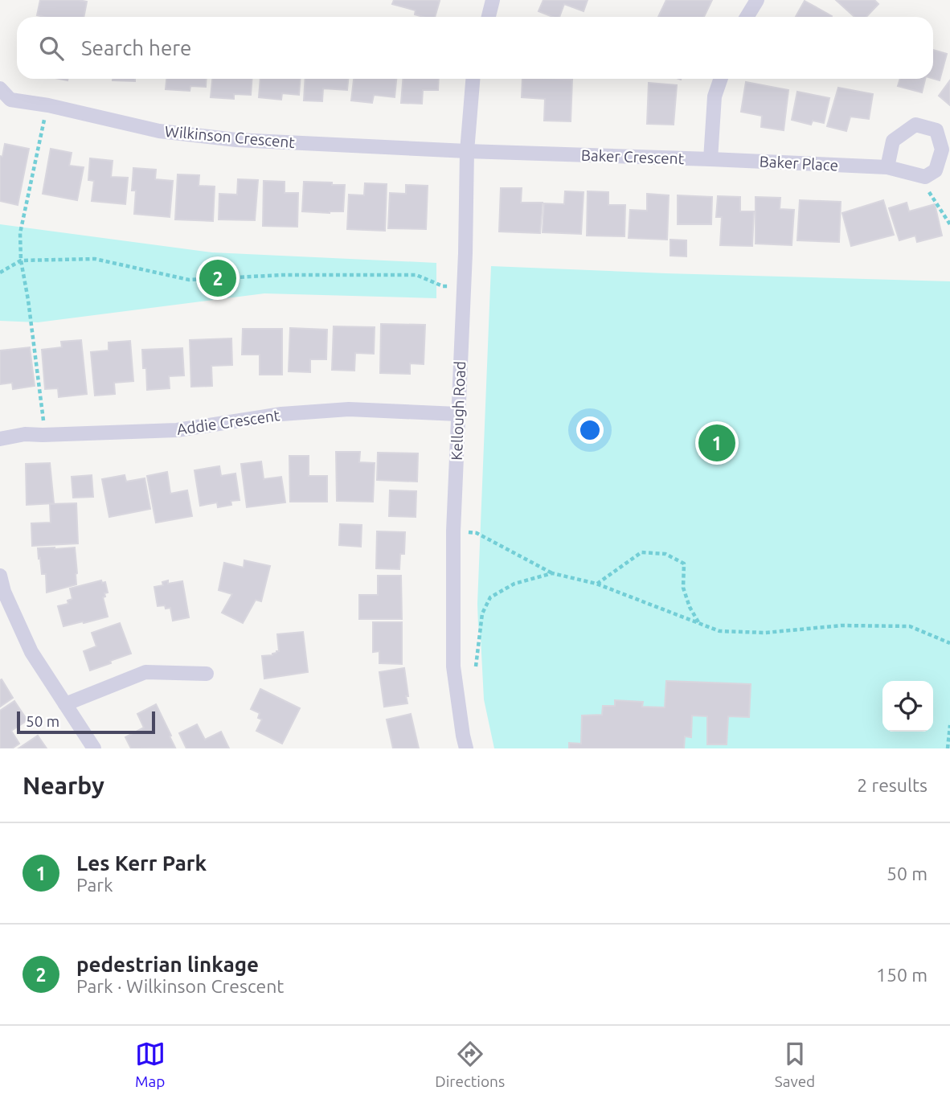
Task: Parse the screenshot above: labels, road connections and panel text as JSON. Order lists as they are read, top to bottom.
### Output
{
  "streets": {
    "street": [
      "Wilkinson Crescent",
      "Baker Crescent",
      "Baker Place",
      "Kellough Road",
      "Addie Crescent"
    ]
  },
  "crossings": [
    ["Wilkinson Crescent", "Baker Crescent"],
    ["Wilkinson Crescent", "Kellough Road"],
    ["Baker Crescent", "Baker Place"],
    ["Baker Crescent", "Kellough Road"],
    ["Kellough Road", "Addie Crescent"]
  ],
  "scale_bar": "50 m",
  "page": {
    "search": "Search here",
    "pins": ["2", "1"],
    "scale": "50 m",
    "heading": ["Nearby", "2 results"],
    "list": [
      {
        "mark": "1",
        "name": "Les Kerr Park",
        "note": "Park",
        "value": "50 m"
      },
      {
        "mark": "2",
        "name": "pedestrian linkage",
        "note": "Park · Wilkinson Crescent",
        "value": "150 m"
      }
    ],
    "nav": ["Map", "Directions", "Saved"]
  }
}
